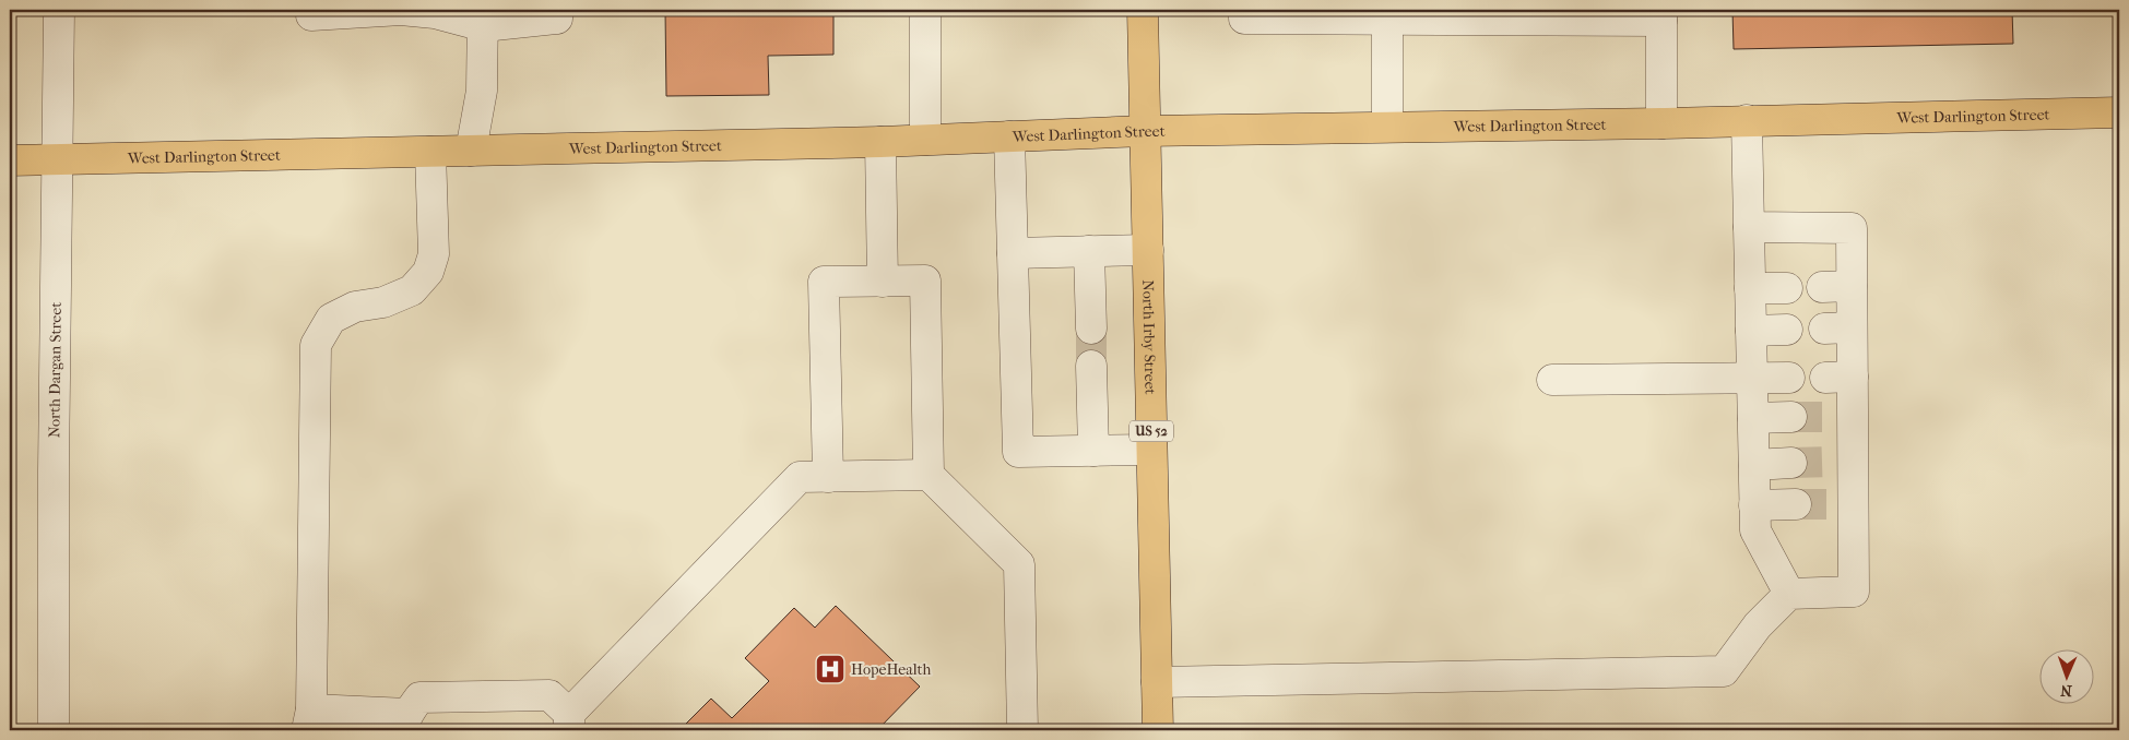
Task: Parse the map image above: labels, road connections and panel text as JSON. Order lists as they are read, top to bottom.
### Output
{
  "streets": {
    "main road": ["West Darlington Street", "North Irby Street", "US 52"],
    "street": ["North Dargan Street"]
  },
  "crossings": [
    ["West Darlington Street", "North Irby Street"],
    ["West Darlington Street", "North Dargan Street"]
  ],
  "places": {
    "hospital": ["HopeHealth"]
  },
  "north": "bottom"
}
